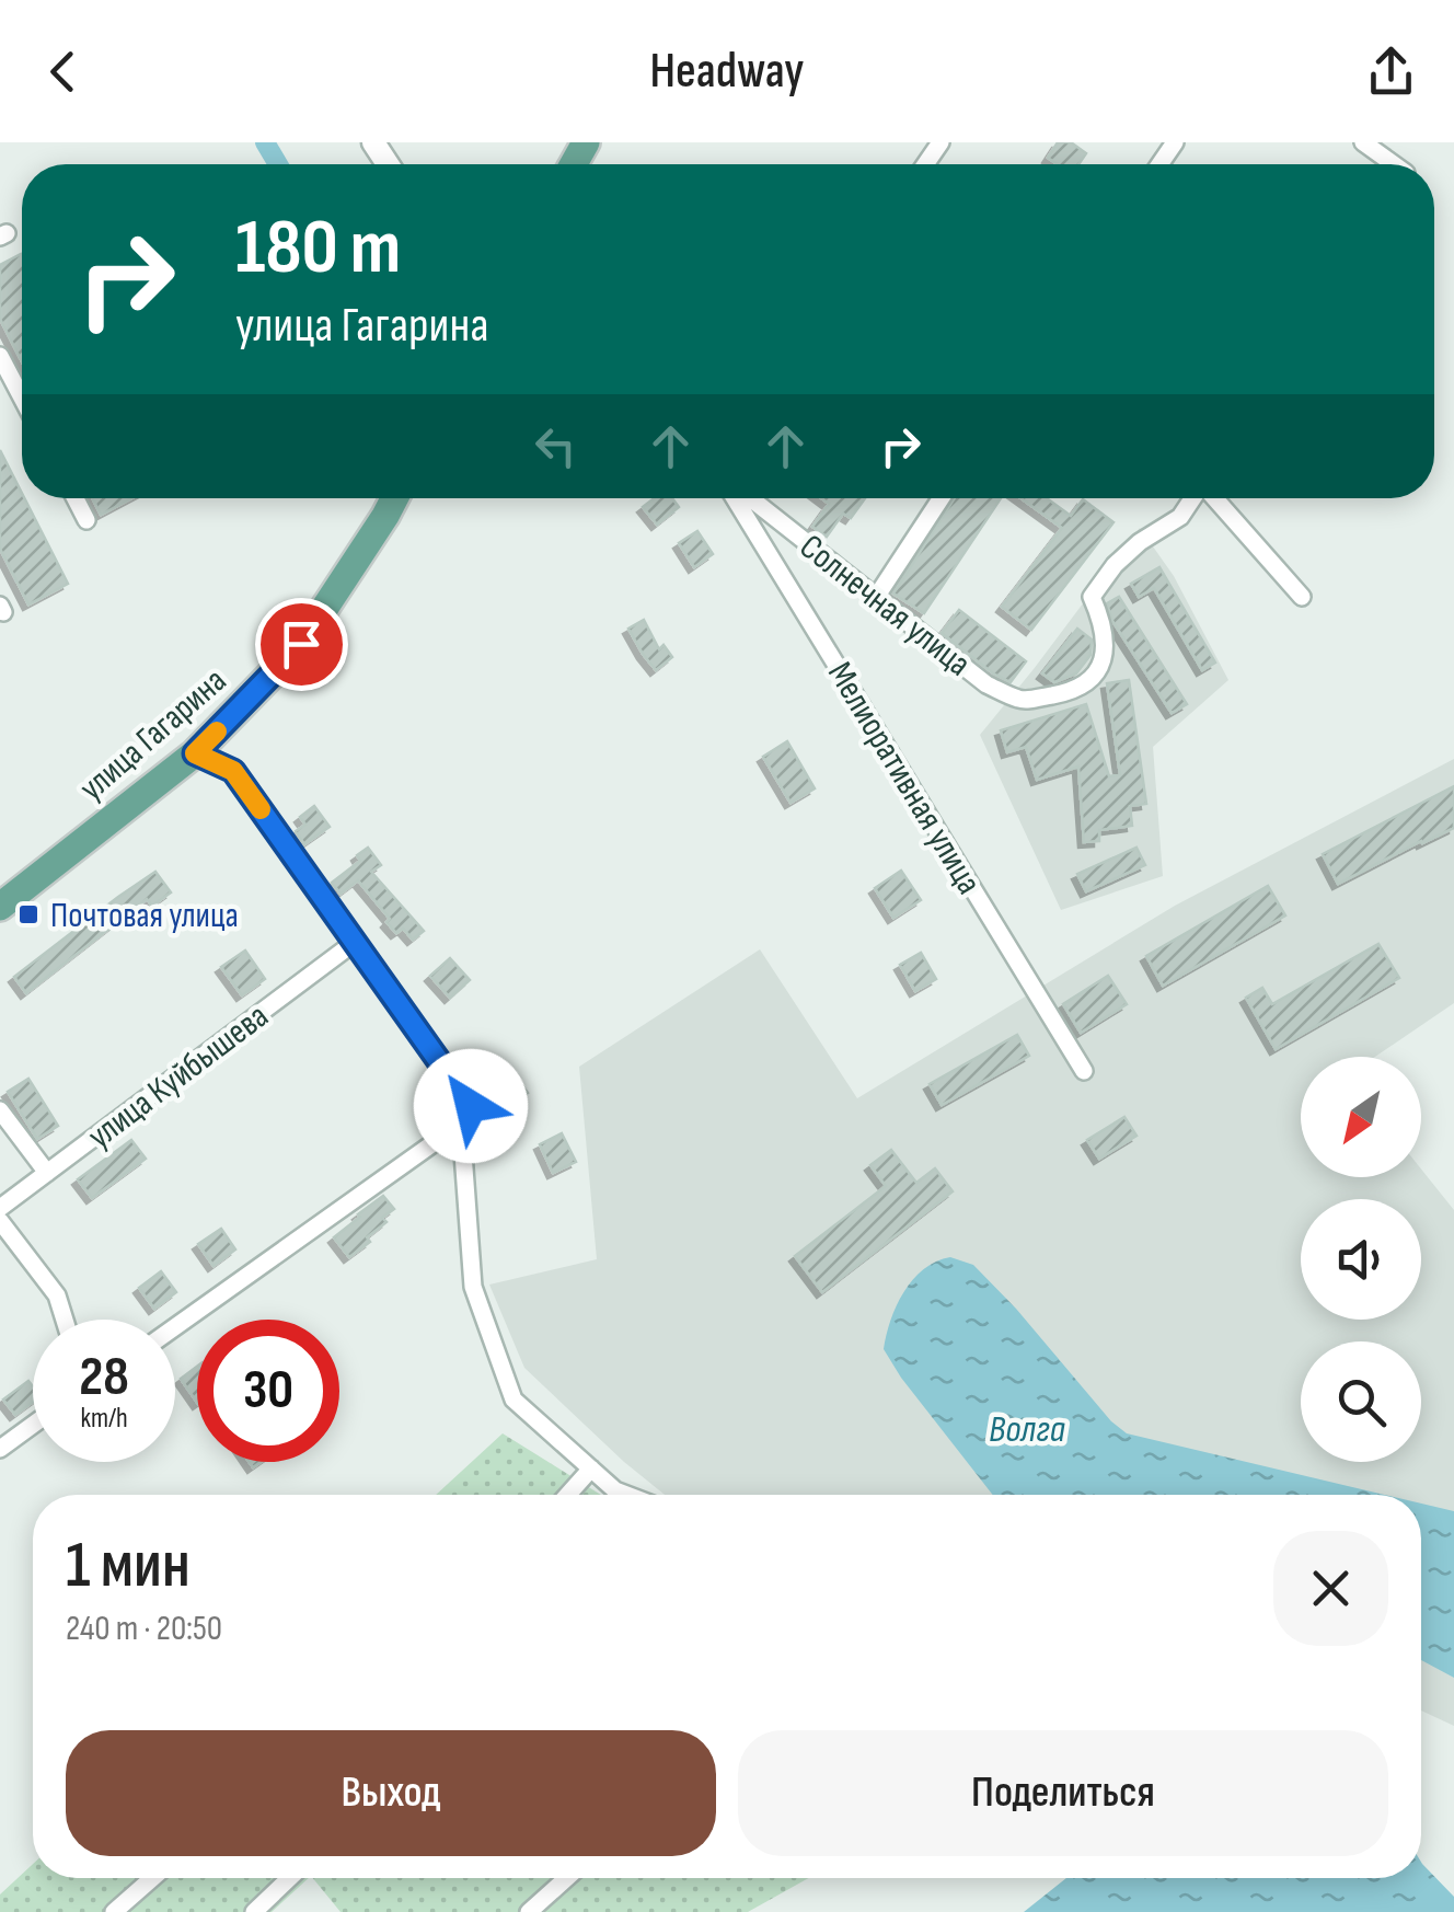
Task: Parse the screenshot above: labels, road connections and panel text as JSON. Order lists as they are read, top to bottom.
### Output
{
  "streets": {
    "main road": ["улица Гагарина"],
    "street": ["Солнечная улица", "Мелиоративная улица", "улица Куйбышева"]
  },
  "water": ["Волга"],
  "places": {
    "transit": ["Почтовая улица"]
  },
  "north": "bottom left",
  "page": {
    "header": "Headway",
    "turn": ["180 m", "улица Гагарина"],
    "speed": "28 km/h",
    "limit": "30",
    "heading": ["1 мин", "240 m · 20:50"],
    "buttons": ["Выход", "Поделиться"]
  }
}
